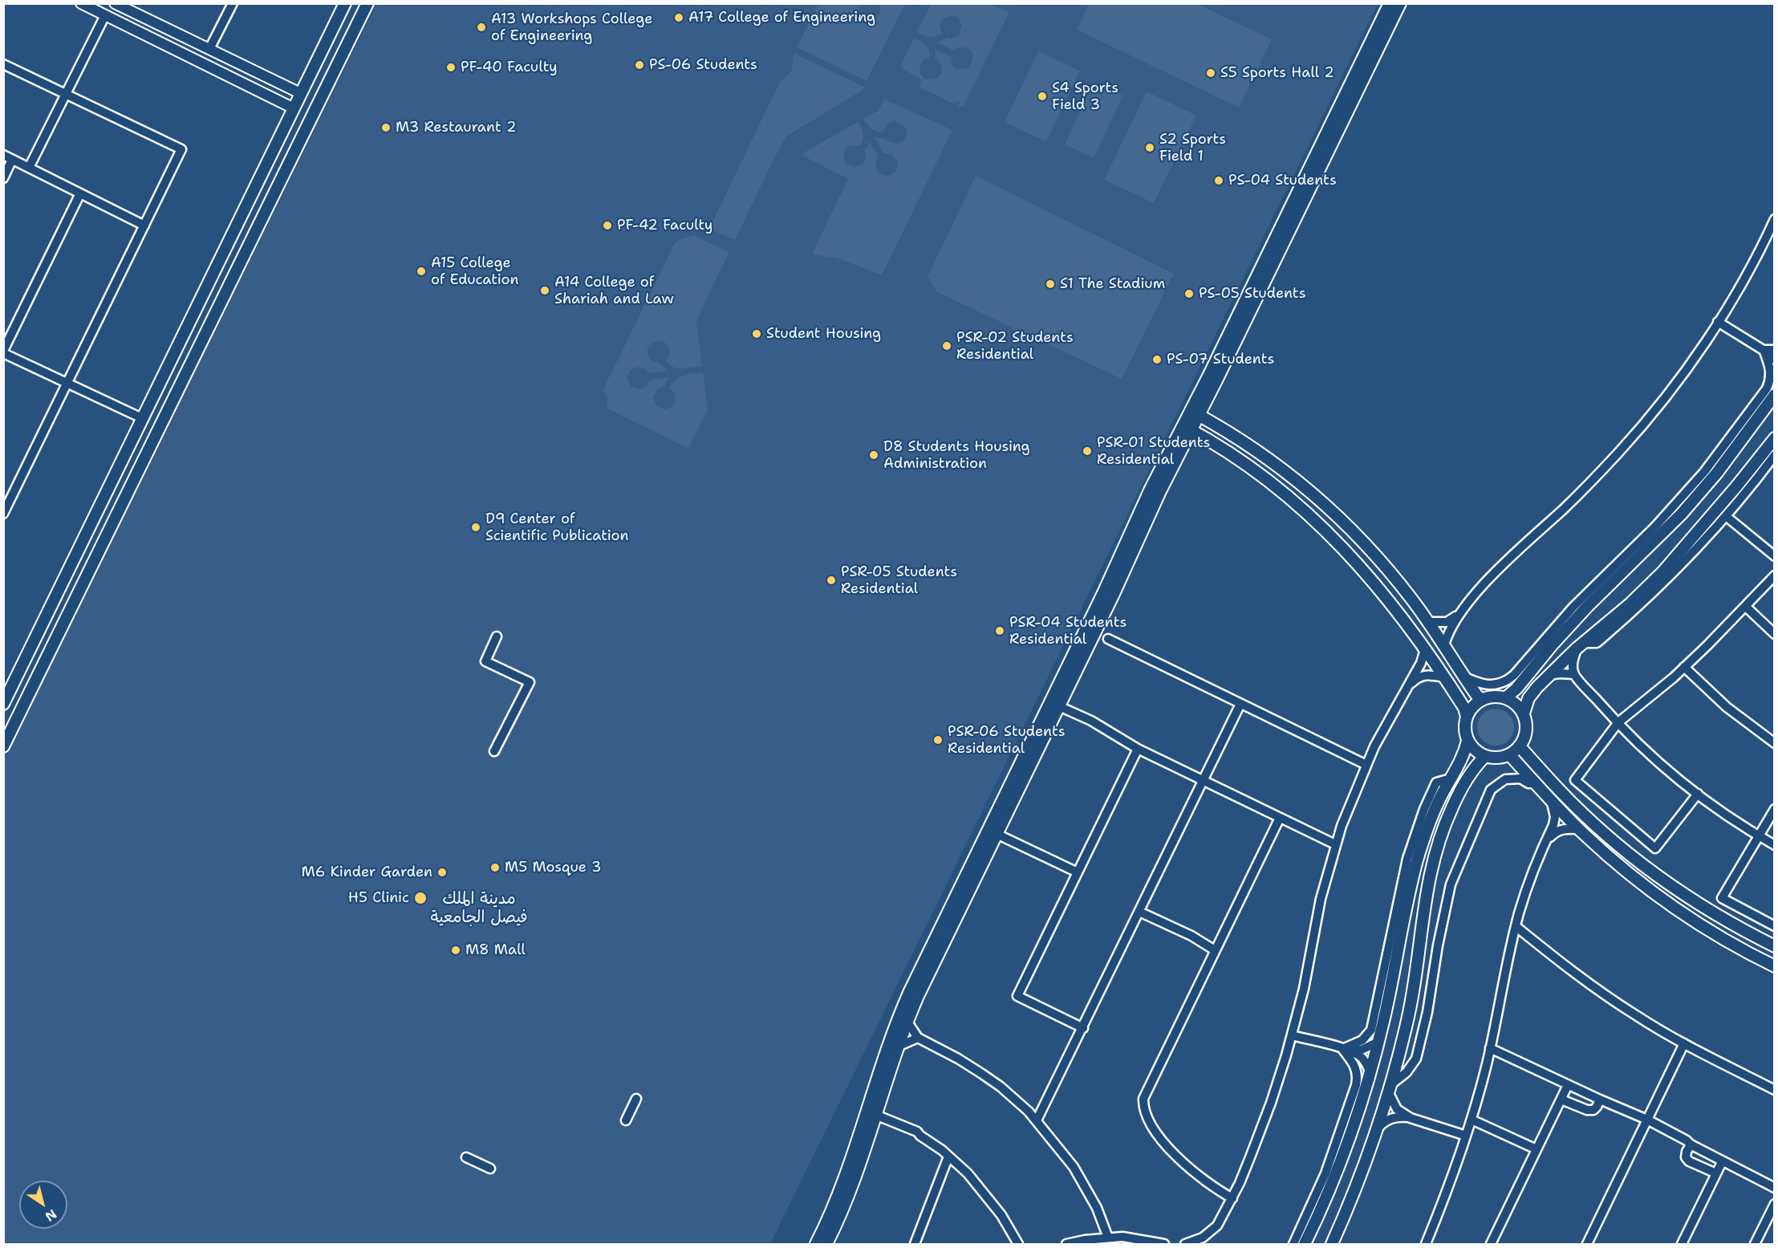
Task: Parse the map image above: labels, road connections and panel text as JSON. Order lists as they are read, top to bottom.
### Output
{
  "districts": ["مدينة الملك فيصل الجامعية"],
  "places": [
    "A17 College of Engineering",
    "A13 Workshops College of Engineering",
    "PS-06 Students",
    "PF-40 Faculty",
    "S5 Sports Hall 2",
    "S4 Sports Field 3",
    "M3 Restaurant 2",
    "S2 Sports Field 1",
    "PS-04 Students",
    "PF-42 Faculty",
    "A15 College of Education",
    "S1 The Stadium",
    "A14 College of Shariah and Law",
    "PS-05 Students",
    "Student Housing",
    "PSR-02 Students Residential",
    "PS-07 Students",
    "PSR-01 Students Residential",
    "D8 Students Housing Administration",
    "D9 Center of Scientific Publication",
    "PSR-05 Students Residential",
    "PSR-04 Students Residential",
    "PSR-06 Students Residential",
    "M5 Mosque 3",
    "M6 Kinder Garden",
    "H5 Clinic",
    "M8 Mall"
  ],
  "north": "bottom right"
}
